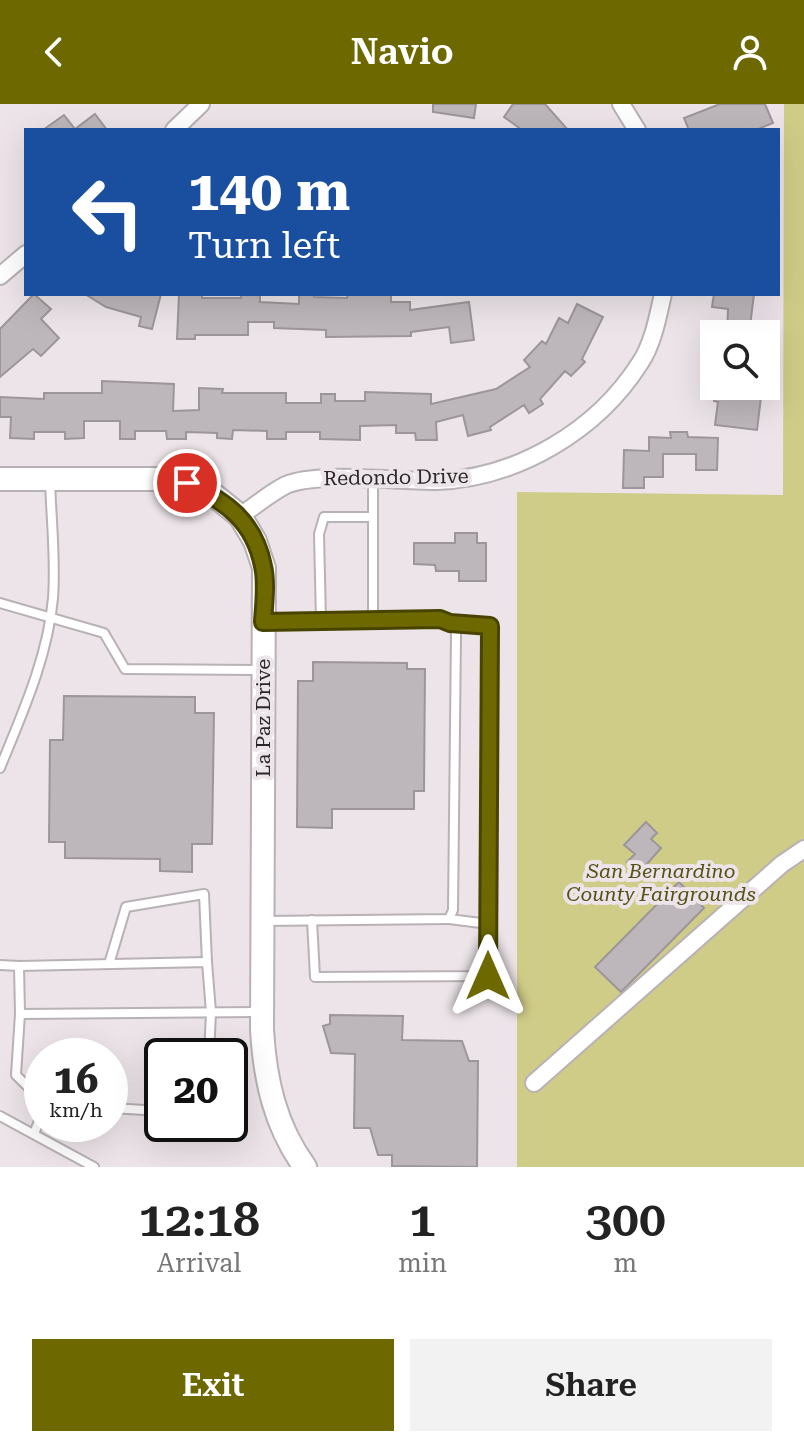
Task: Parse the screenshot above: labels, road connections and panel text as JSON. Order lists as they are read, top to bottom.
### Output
{
  "streets": {
    "street": ["Redondo Drive", "La Paz Drive"]
  },
  "crossings": [
    ["Redondo Drive", "La Paz Drive"]
  ],
  "parks": ["San Bernardino County Fairgrounds"],
  "page": {
    "header": "Navio",
    "turn": ["140 m", "Turn left"],
    "speed": "16 km/h",
    "limit": "20",
    "eta": [
      "12:18",
      "Arrival",
      "1",
      "min",
      "300",
      "m"
    ],
    "buttons": ["Exit", "Share"]
  }
}
